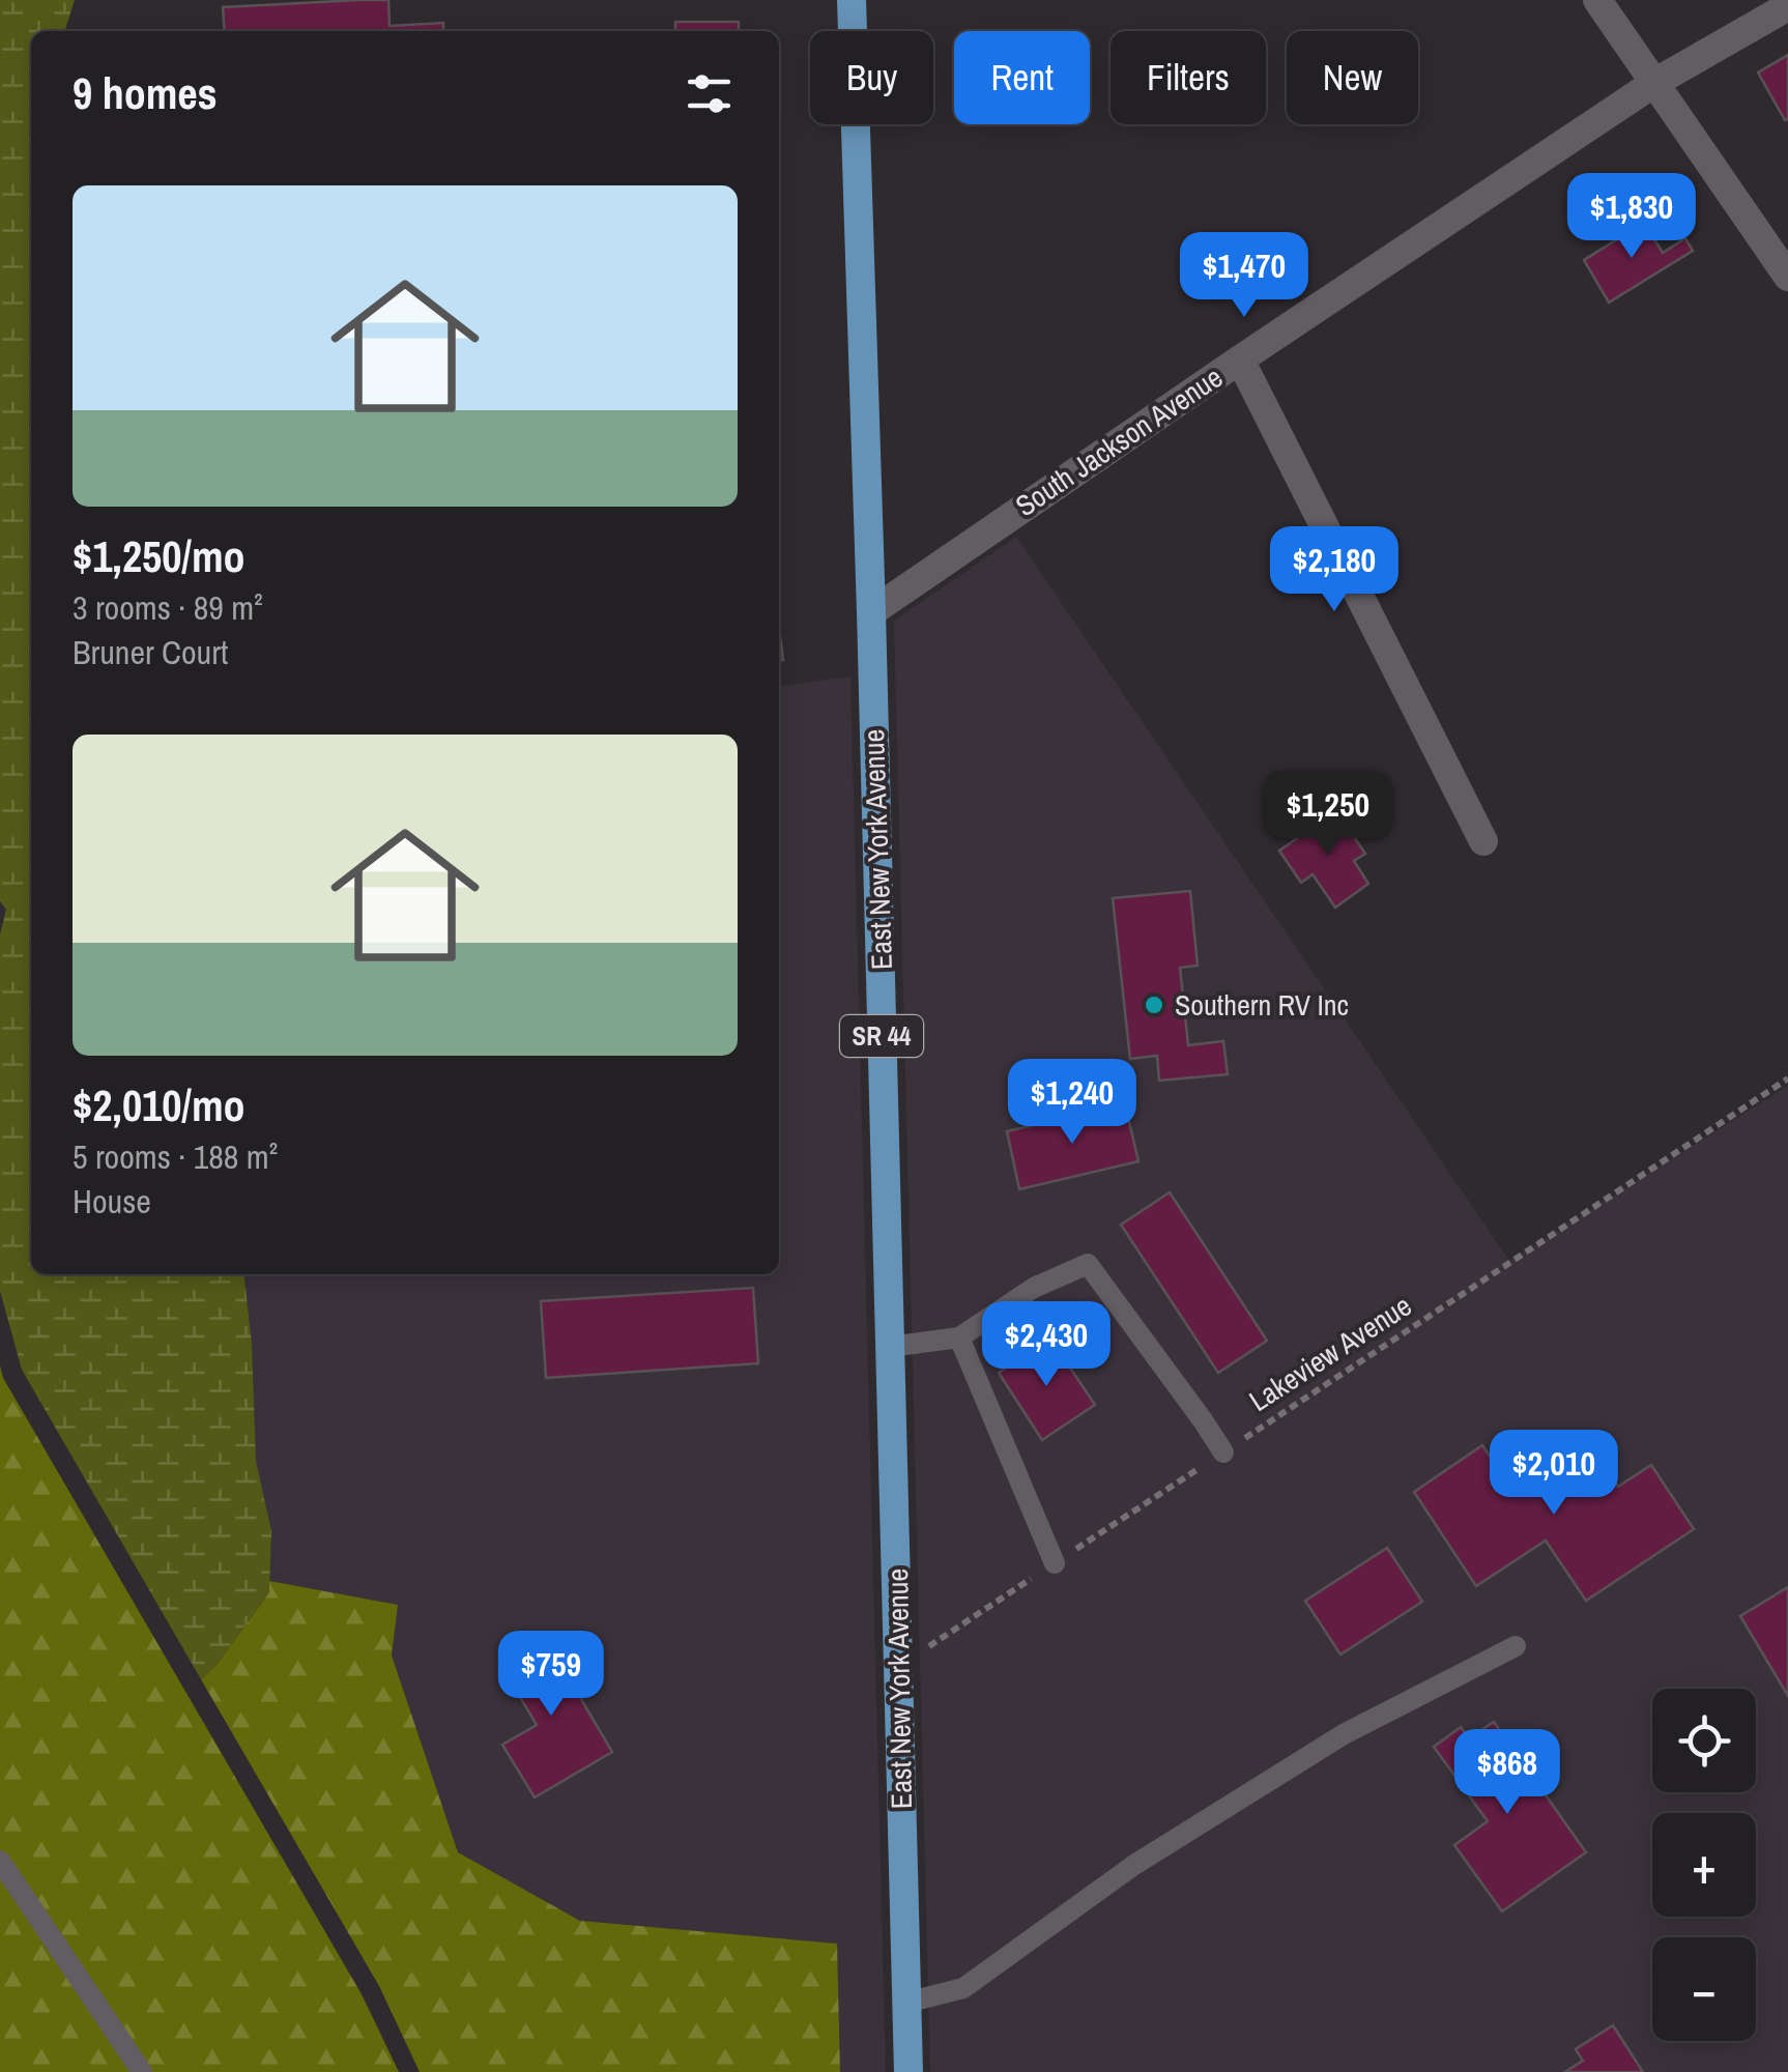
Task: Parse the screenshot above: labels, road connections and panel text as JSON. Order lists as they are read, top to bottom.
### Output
{
  "streets": {
    "main road": ["East New York Avenue", "SR 44"],
    "street": ["South Jackson Avenue"],
    "path": ["Lakeview Avenue"]
  },
  "crossings": [
    ["South Jackson Avenue", "East New York Avenue"],
    ["East New York Avenue", "Lakeview Avenue"]
  ],
  "places": ["Southern RV Inc"],
  "page": {
    "chip": [
      "Buy",
      "Rent",
      "Filters",
      "New"
    ],
    "heading": "9 homes",
    "list": [
      {
        "name": "$1,250/mo",
        "note": "3 rooms · 89 m² · Bruner Court"
      },
      {
        "name": "$2,010/mo",
        "note": "5 rooms · 188 m² · House"
      }
    ],
    "price": [
      "$1,830",
      "$1,470",
      "$2,180",
      "$1,250",
      "$1,240",
      "$2,430",
      "$2,010",
      "$759",
      "$868"
    ],
    "map_buttons": ["+", "−"]
  }
}
